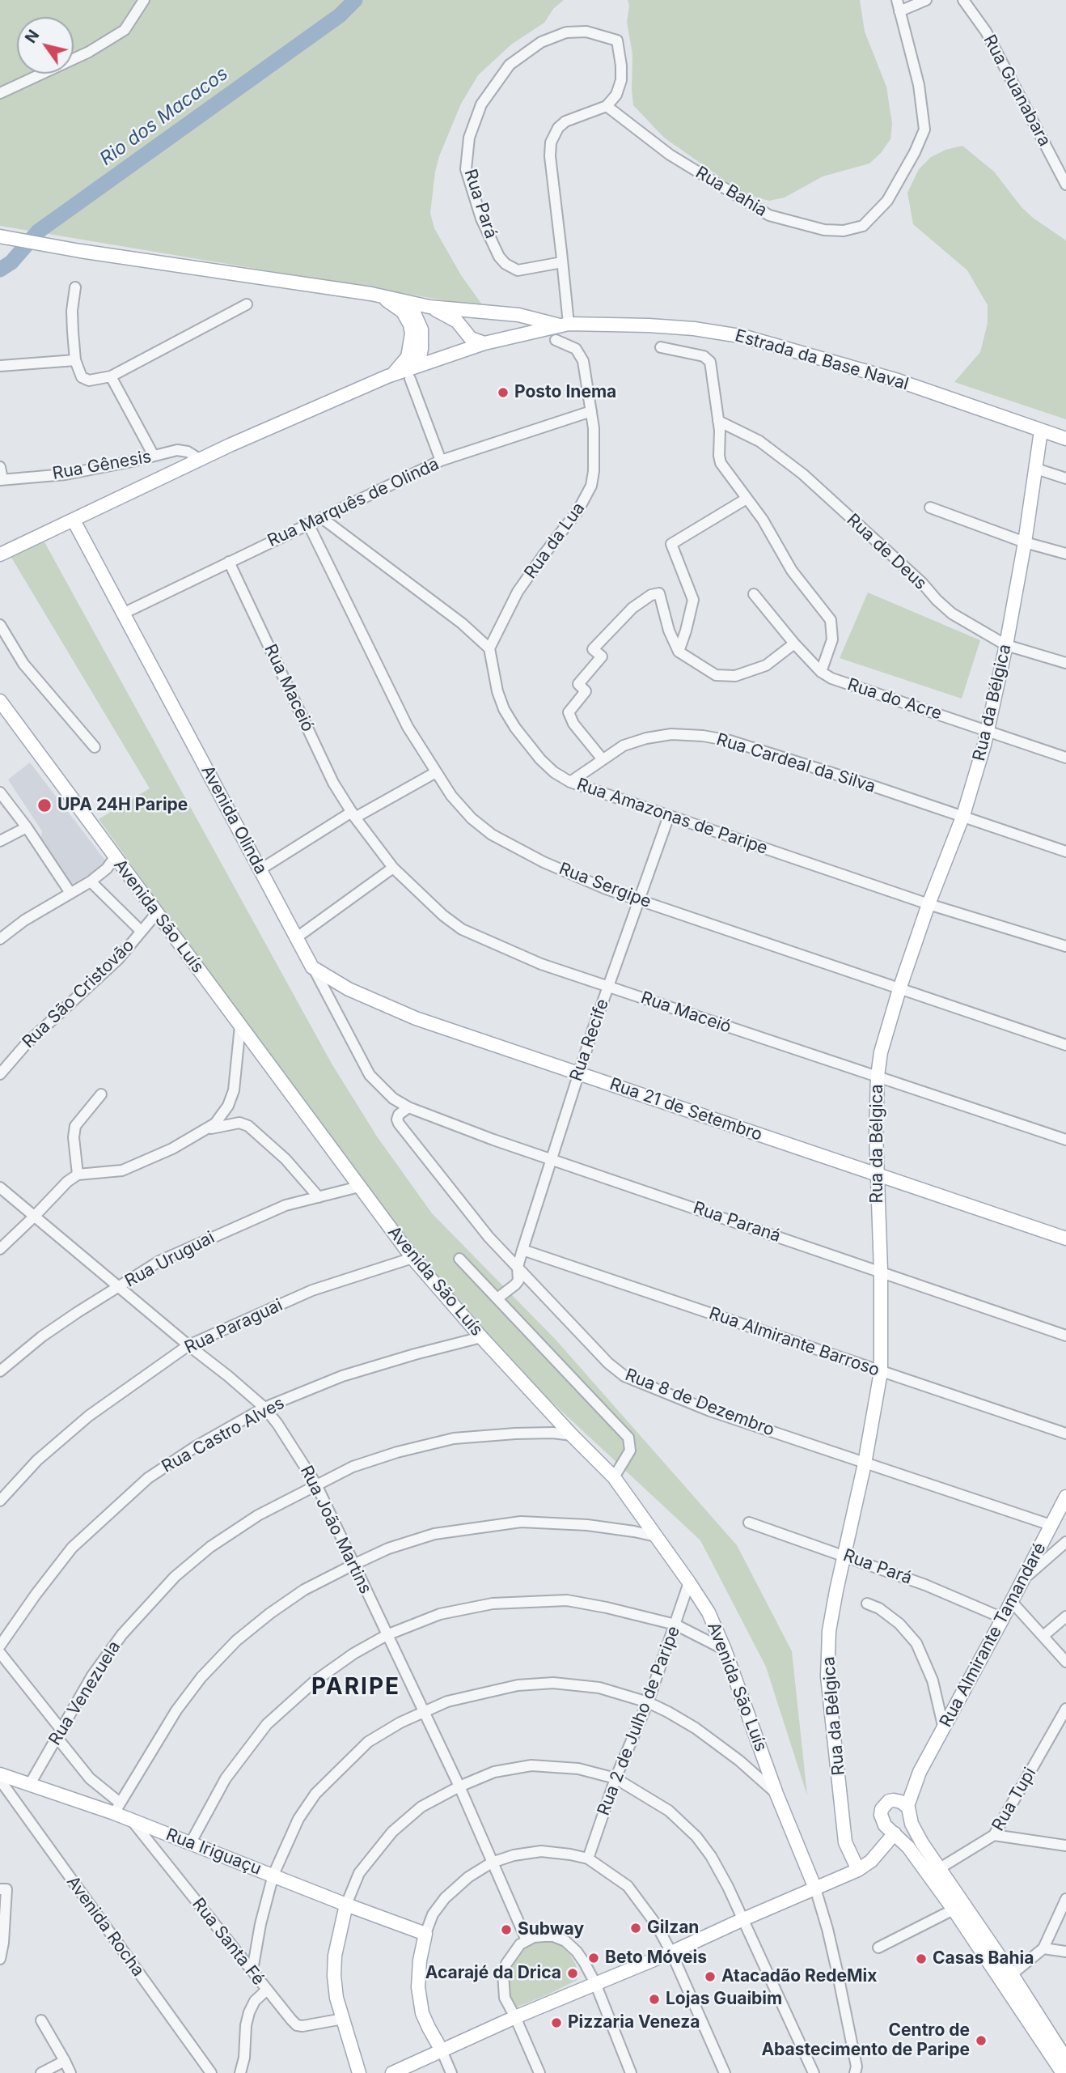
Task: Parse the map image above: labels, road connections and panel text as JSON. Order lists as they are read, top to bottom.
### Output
{
  "streets": {
    "main road": [
      "Estrada da Base Naval",
      "Rua da Bélgica",
      "Avenida Olinda",
      "Avenida São Luís",
      "Rua 21 de Setembro",
      "Rua Almirante Tamandaré",
      "Rua Iriguaçu"
    ],
    "street": [
      "Rua Guanabara",
      "Rua Bahia",
      "Rua Pará",
      "Rua Gênesis",
      "Rua Marquês de Olinda",
      "Rua da Lua",
      "Rua de Deus",
      "Rua Maceió",
      "Rua do Acre",
      "Rua Cardeal da Silva",
      "Rua Amazonas de Paripe",
      "Rua Sergipe",
      "Rua São Cristovão",
      "Rua Recife",
      "Rua Paraná",
      "Rua Uruguai",
      "Rua Paraguai",
      "Rua Almirante Barroso",
      "Rua 8 de Dezembro",
      "Rua Castro Alves",
      "Rua João Martins",
      "Rua Venezuela",
      "Rua 2 de Julho de Paripe",
      "Rua Tupi",
      "Avenida Rocha",
      "Rua Santa Fé"
    ]
  },
  "crossings": [
    ["Rua Bahia", "Rua Pará"],
    ["Rua Pará", "Rua da Bélgica"],
    ["Rua Pará", "Rua Almirante Tamandaré"],
    ["Estrada da Base Naval", "Rua da Bélgica"],
    ["Rua Marquês de Olinda", "Rua da Lua"],
    ["Rua Marquês de Olinda", "Rua Maceió"],
    ["Rua Marquês de Olinda", "Avenida Olinda"],
    ["Rua Marquês de Olinda", "Rua Sergipe"],
    ["Rua da Lua", "Rua Amazonas de Paripe"],
    ["Rua de Deus", "Rua da Bélgica"],
    ["Rua Maceió", "Rua da Bélgica"],
    ["Rua Maceió", "Rua Recife"],
    ["Rua do Acre", "Rua da Bélgica"],
    ["Rua da Bélgica", "Rua Cardeal da Silva"],
    ["Rua da Bélgica", "Rua Amazonas de Paripe"],
    ["Rua da Bélgica", "Rua Sergipe"],
    ["Rua da Bélgica", "Rua 21 de Setembro"],
    ["Rua da Bélgica", "Rua Paraná"],
    ["Rua da Bélgica", "Rua Almirante Barroso"],
    ["Rua da Bélgica", "Rua 8 de Dezembro"],
    ["Rua Cardeal da Silva", "Rua Amazonas de Paripe"],
    ["Rua Amazonas de Paripe", "Rua Recife"],
    ["Avenida Olinda", "Rua 21 de Setembro"],
    ["Avenida Olinda", "Rua Paraná"],
    ["Avenida Olinda", "Rua 8 de Dezembro"],
    ["Rua Sergipe", "Rua Recife"],
    ["Avenida São Luís", "Rua São Cristovão"],
    ["Avenida São Luís", "Rua Uruguai"],
    ["Avenida São Luís", "Rua Paraguai"],
    ["Avenida São Luís", "Rua Castro Alves"],
    ["Avenida São Luís", "Rua Venezuela"],
    ["Avenida São Luís", "Rua 2 de Julho de Paripe"],
    ["Rua Recife", "Rua 21 de Setembro"],
    ["Rua Recife", "Rua Paraná"],
    ["Rua Recife", "Rua Almirante Barroso"],
    ["Rua Recife", "Rua 8 de Dezembro"],
    ["Rua Paraná", "Rua 8 de Dezembro"],
    ["Rua Uruguai", "Rua João Martins"],
    ["Rua Paraguai", "Rua João Martins"],
    ["Rua 8 de Dezembro", "Rua Almirante Tamandaré"],
    ["Rua Castro Alves", "Rua João Martins"],
    ["Rua João Martins", "Rua Venezuela"],
    ["Rua Venezuela", "Rua Iriguaçu"],
    ["Rua Iriguaçu", "Rua Santa Fé"]
  ],
  "districts": ["PARIPE"],
  "water": ["Rio dos Macacos"],
  "places": [
    "Posto Inema",
    "UPA 24H Paripe",
    "Gilzan",
    "Subway",
    "Beto Móveis",
    "Casas Bahia",
    "Acarajé da Drica",
    "Atacadão RedeMix",
    "Lojas Guaibim",
    "Pizzaria Veneza",
    "Centro de Abastecimento de Paripe"
  ],
  "north": "top left"
}
